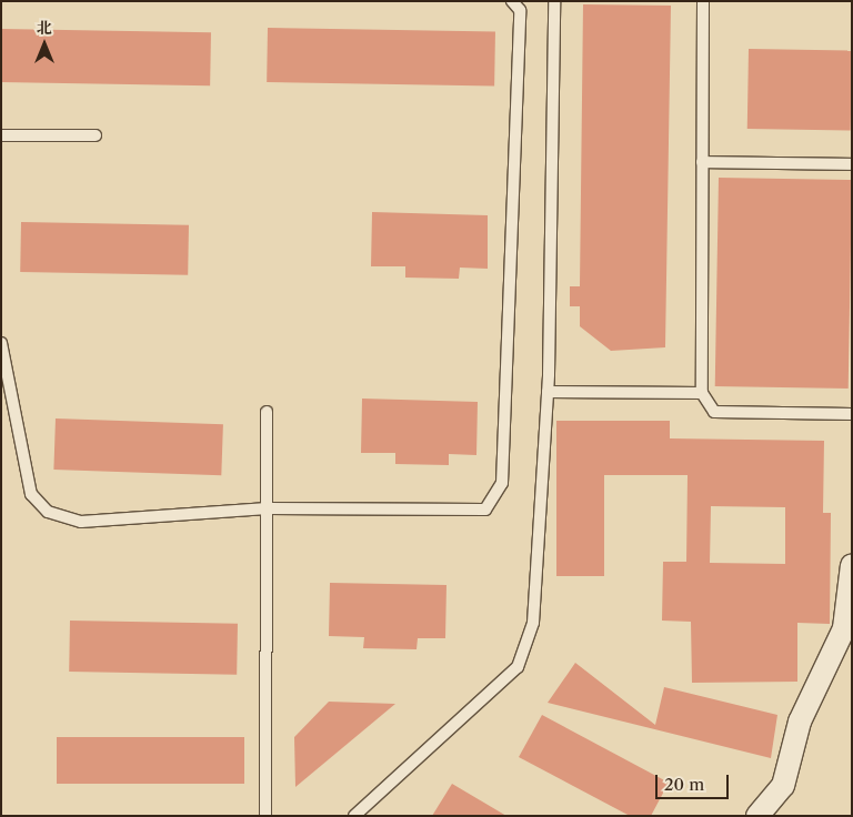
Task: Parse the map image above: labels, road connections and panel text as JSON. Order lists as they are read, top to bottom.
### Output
{
  "scale_bar": "20 m",
  "north": "top"
}
